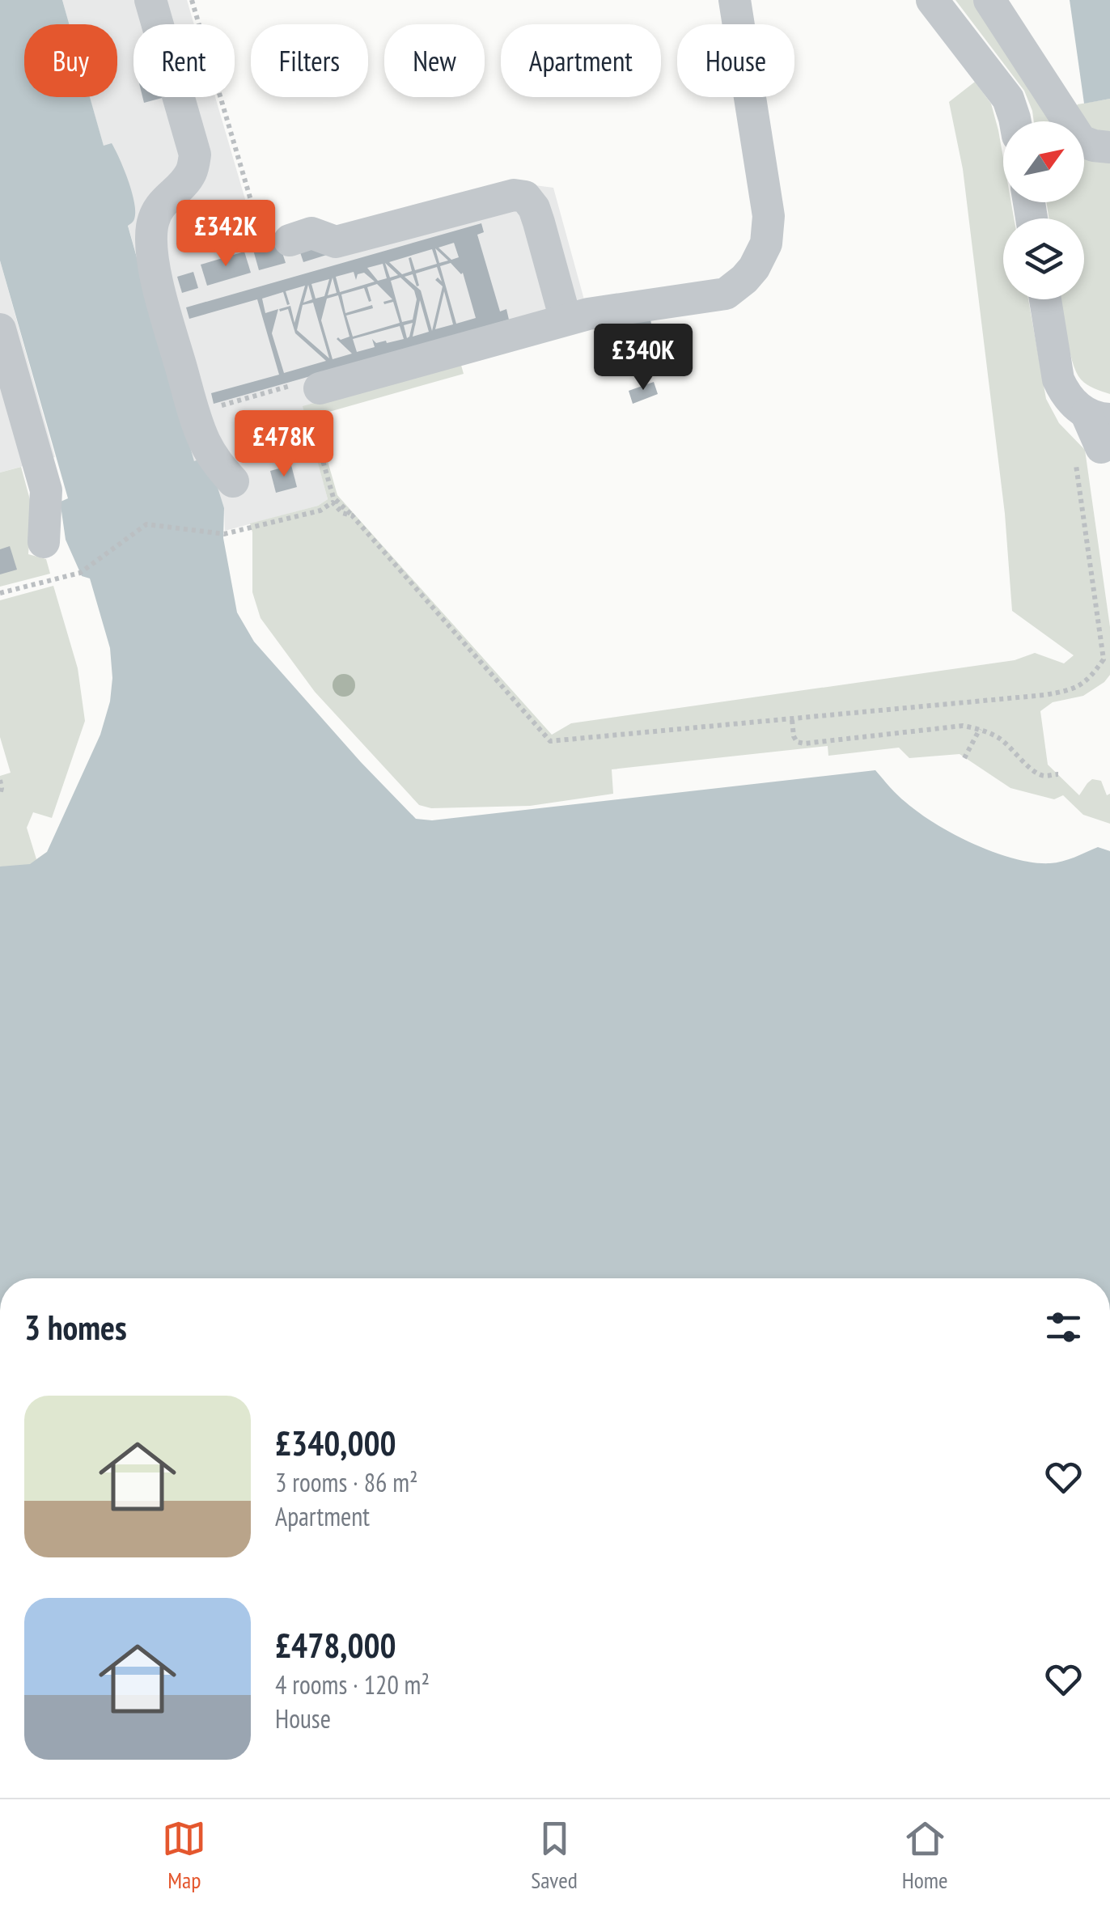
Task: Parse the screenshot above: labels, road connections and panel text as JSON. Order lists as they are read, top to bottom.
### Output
{
  "north": "top right",
  "page": {
    "chip": [
      "Buy",
      "Rent",
      "Filters",
      "New",
      "Apartment",
      "House"
    ],
    "price": ["£342K", "£340K", "£478K"],
    "heading": "3 homes",
    "list": [
      {
        "name": "£340,000",
        "note": "3 rooms · 86 m² · Apartment"
      },
      {
        "name": "£478,000",
        "note": "4 rooms · 120 m² · House"
      }
    ],
    "tabs": ["Map", "Saved", "Home"]
  }
}
